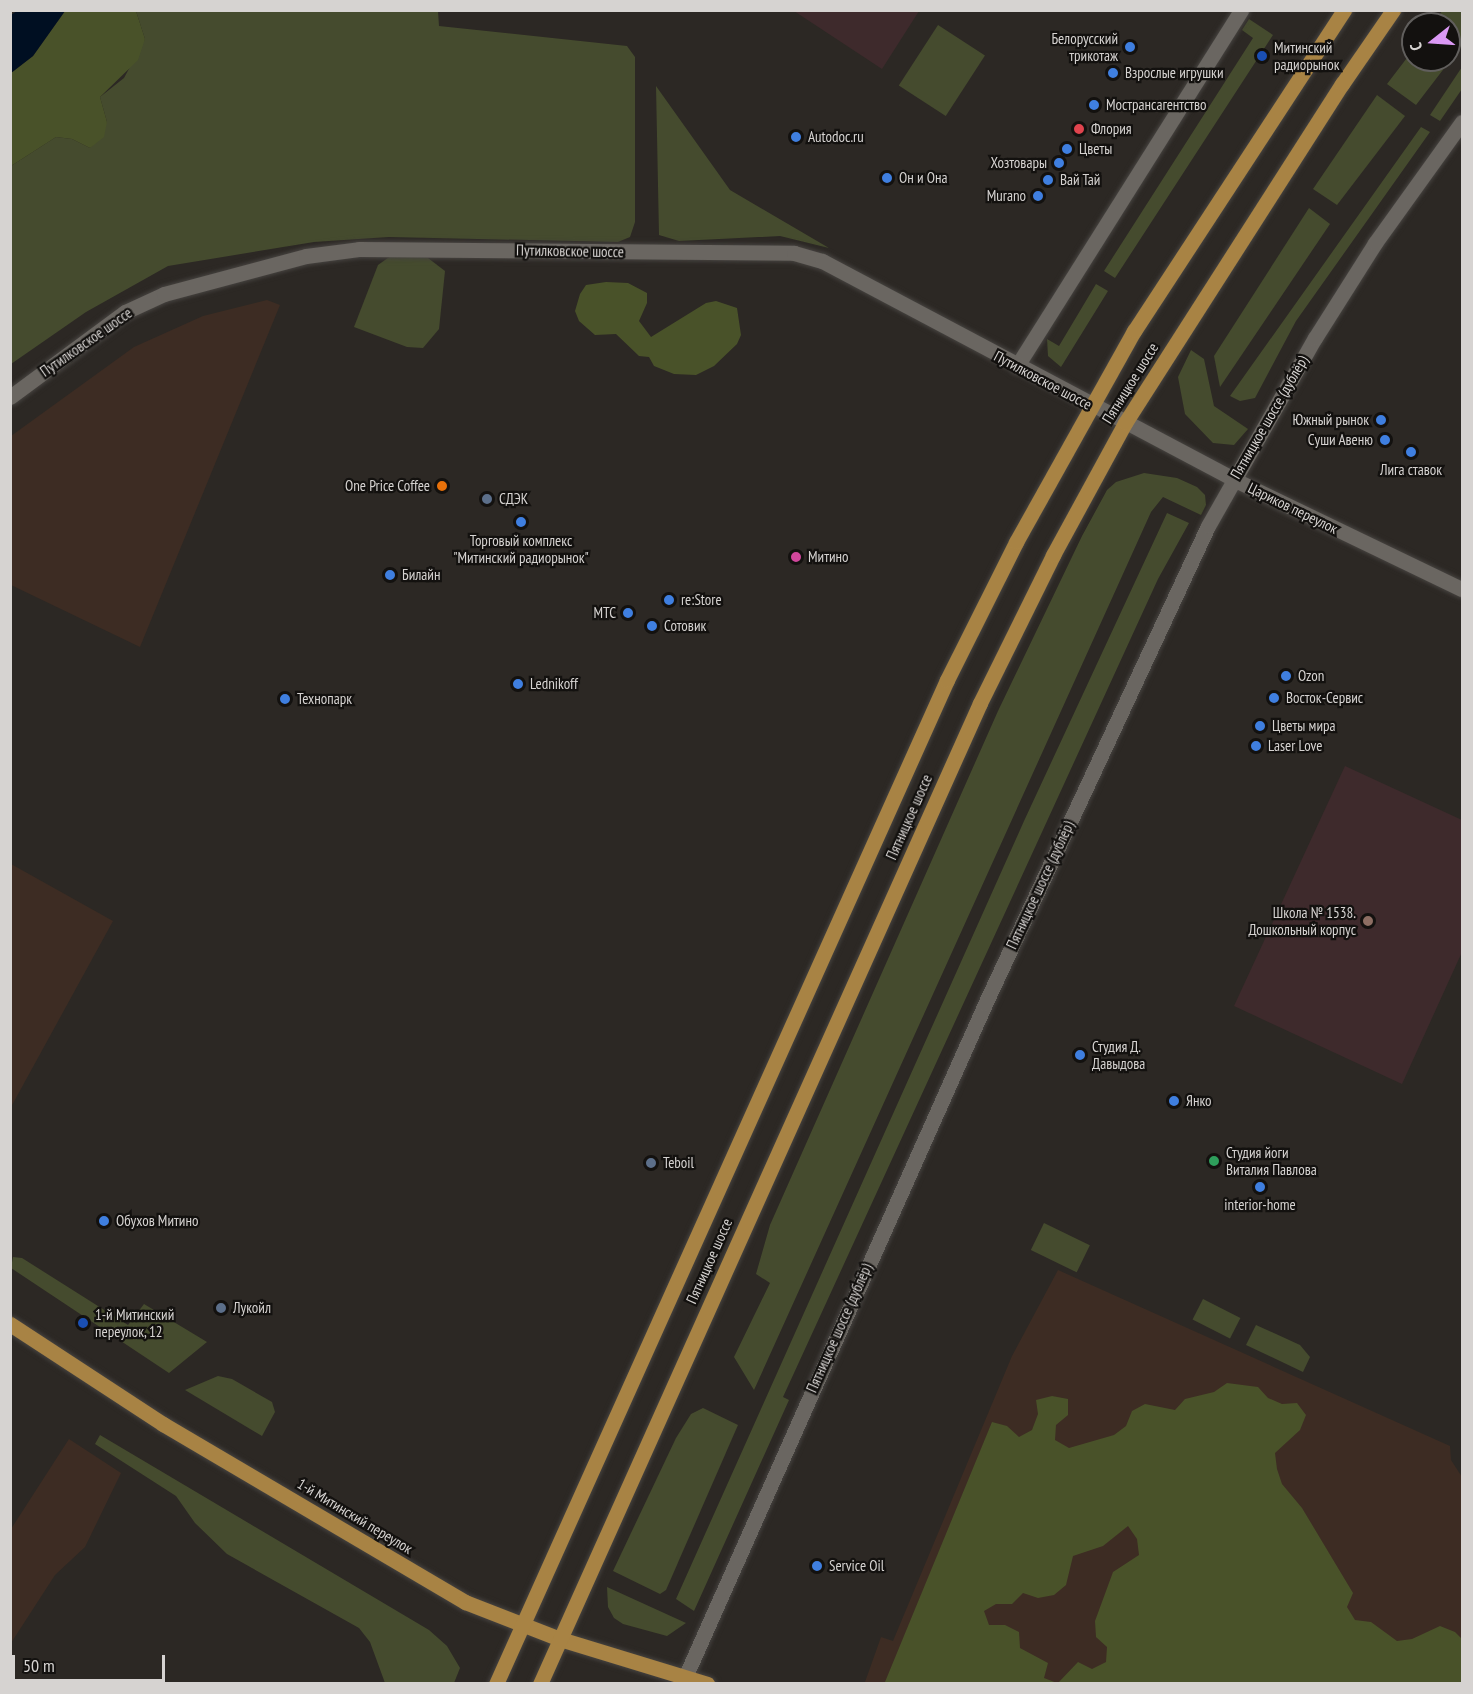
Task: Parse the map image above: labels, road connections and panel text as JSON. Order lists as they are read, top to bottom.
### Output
{
  "streets": {
    "main road": ["Пятницкое шоссе", "1-й Митинский переулок"],
    "street": ["Путилковское шоссе", "Пятницкое шоссе (дублёр)", "Цариков переулок"]
  },
  "crossings": [
    ["Путилковское шоссе", "Пятницкое шоссе"],
    ["Путилковское шоссе", "Цариков переулок"],
    ["Пятницкое шоссе", "Цариков переулок"],
    ["Пятницкое шоссе", "1-й Митинский переулок"],
    ["Пятницкое шоссе (дублёр)", "Цариков переулок"],
    ["Пятницкое шоссе (дублёр)", "1-й Митинский переулок"]
  ],
  "places": [
    "Белорусский трикотаж",
    "Митинский радиорынок",
    "Взрослые игрушки",
    "Мострансагентство",
    "Флория",
    "Autodoc.ru",
    "Цветы",
    "Хозтовары",
    "Он и Она",
    "Вай Тай",
    "Murano",
    "Южный рынок",
    "Суши Авеню",
    "Лига ставок",
    "One Price Coffee",
    "СДЭК",
    "Торговый комплекс \"Митинский радиорынок\"",
    "Митино",
    "Билайн",
    "re:Store",
    "МТС",
    "Сотовик",
    "Ozon",
    "Lednikoff",
    "Восток-Сервис",
    "Технопарк",
    "Цветы мира",
    "Laser Love",
    "Школа № 1538. Дошкольный корпус",
    "Студия Д. Давыдова",
    "Янко",
    "Студия йоги Виталия Павлова",
    "Teboil",
    "interior-home",
    "Обухов Митино",
    "Лукойл",
    "1-й Митинский переулок, 12",
    "Service Oil"
  ],
  "scale_bar": "50 m",
  "north": "left"
}
